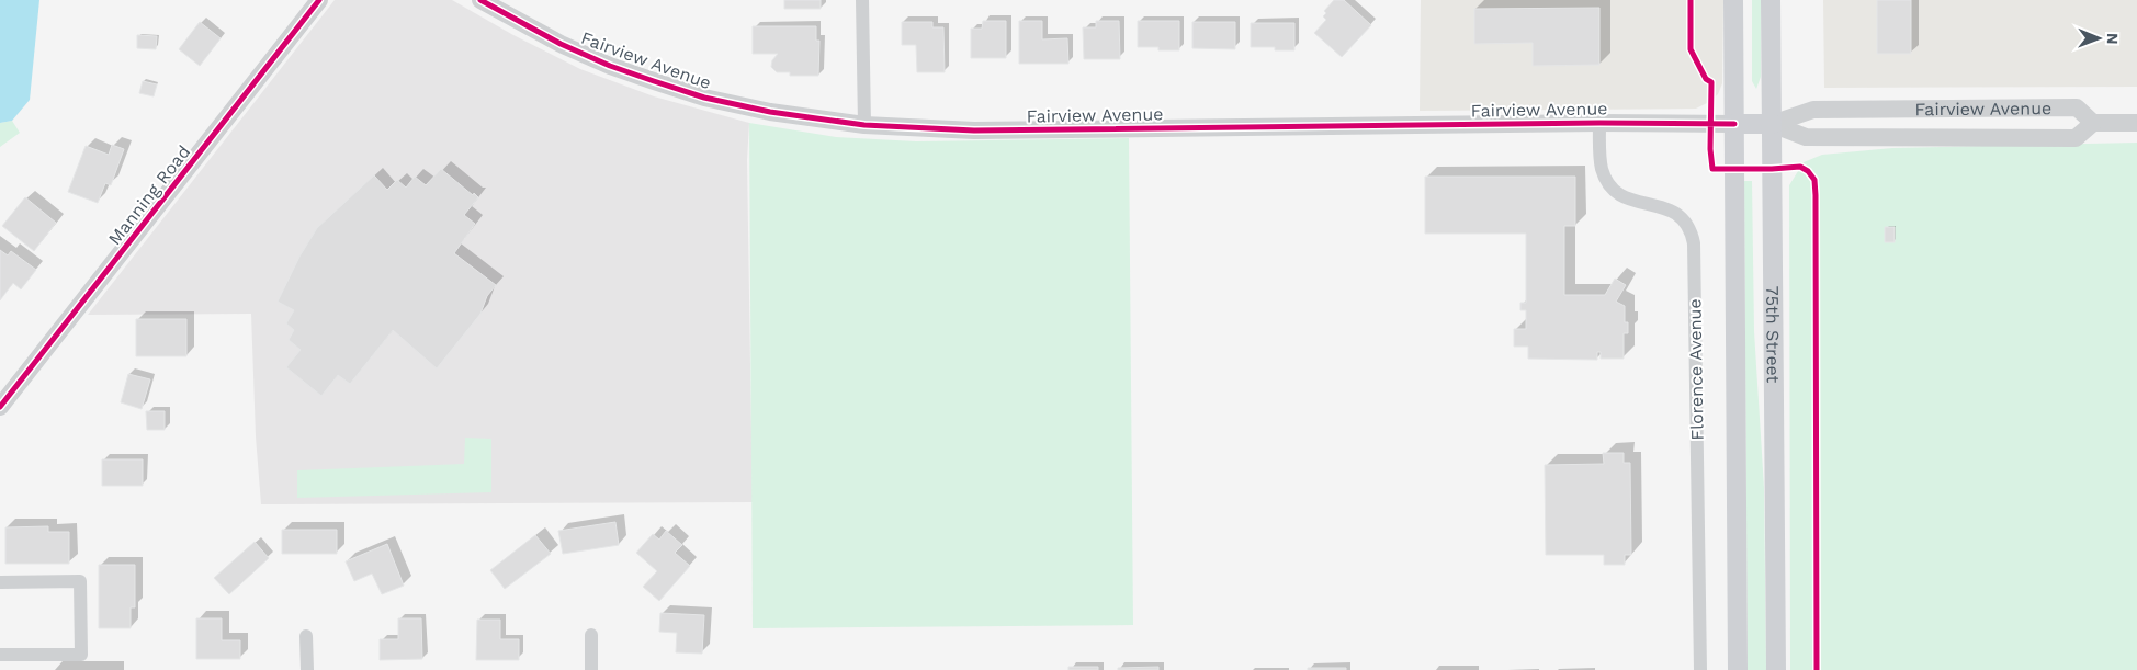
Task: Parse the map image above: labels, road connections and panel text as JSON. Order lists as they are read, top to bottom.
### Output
{
  "streets": {
    "main road": ["Fairview Avenue", "75th Street"],
    "street": ["Manning Road", "Florence Avenue"]
  },
  "crossings": [
    ["Fairview Avenue", "75th Street"],
    ["Fairview Avenue", "Florence Avenue"]
  ],
  "north": "right"
}
